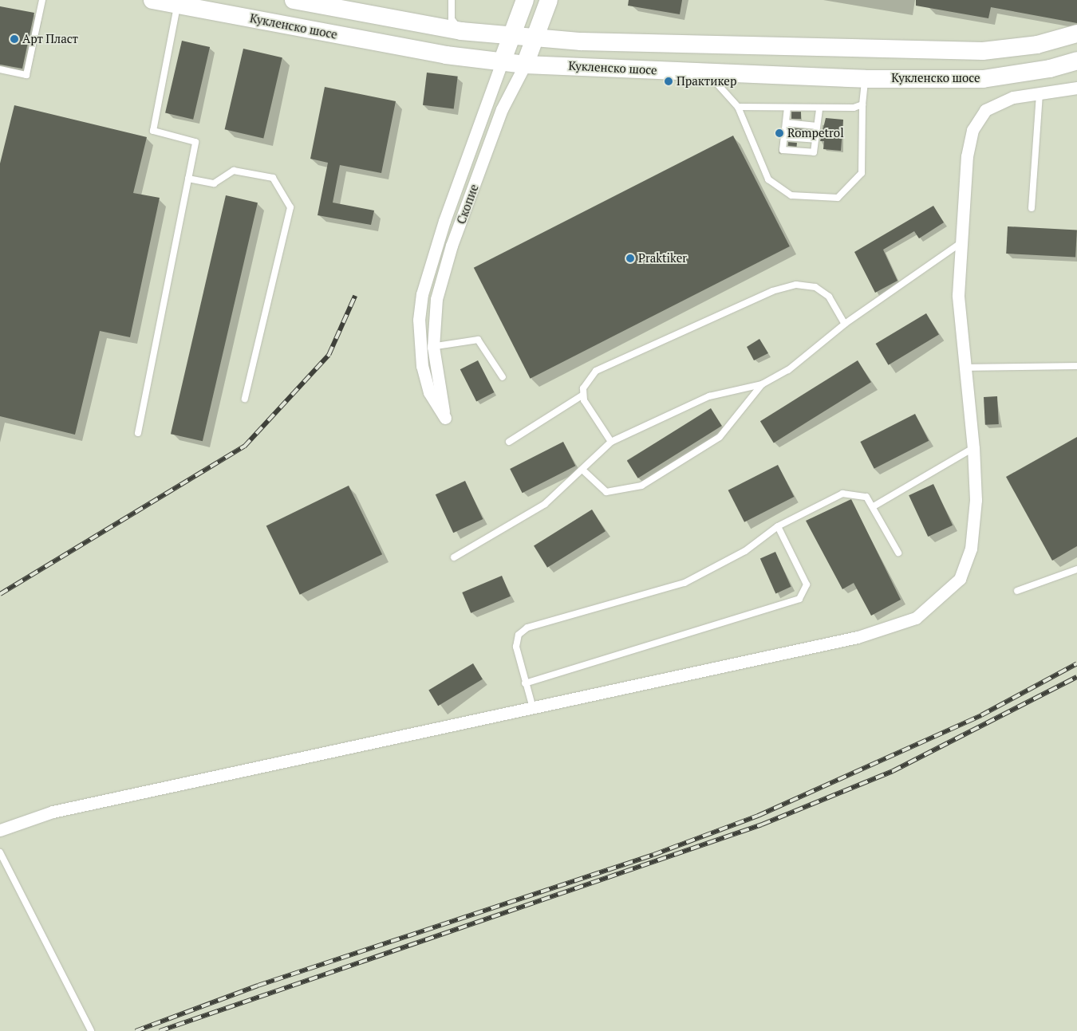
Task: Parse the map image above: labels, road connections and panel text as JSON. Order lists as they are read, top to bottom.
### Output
{
  "streets": {
    "main road": ["Кукленско шосе", "Скопие"]
  },
  "crossings": [
    ["Кукленско шосе", "Скопие"]
  ],
  "places": [
    "Арт Пласт",
    "Практикер",
    "Rompetrol",
    "Praktiker"
  ]
}
